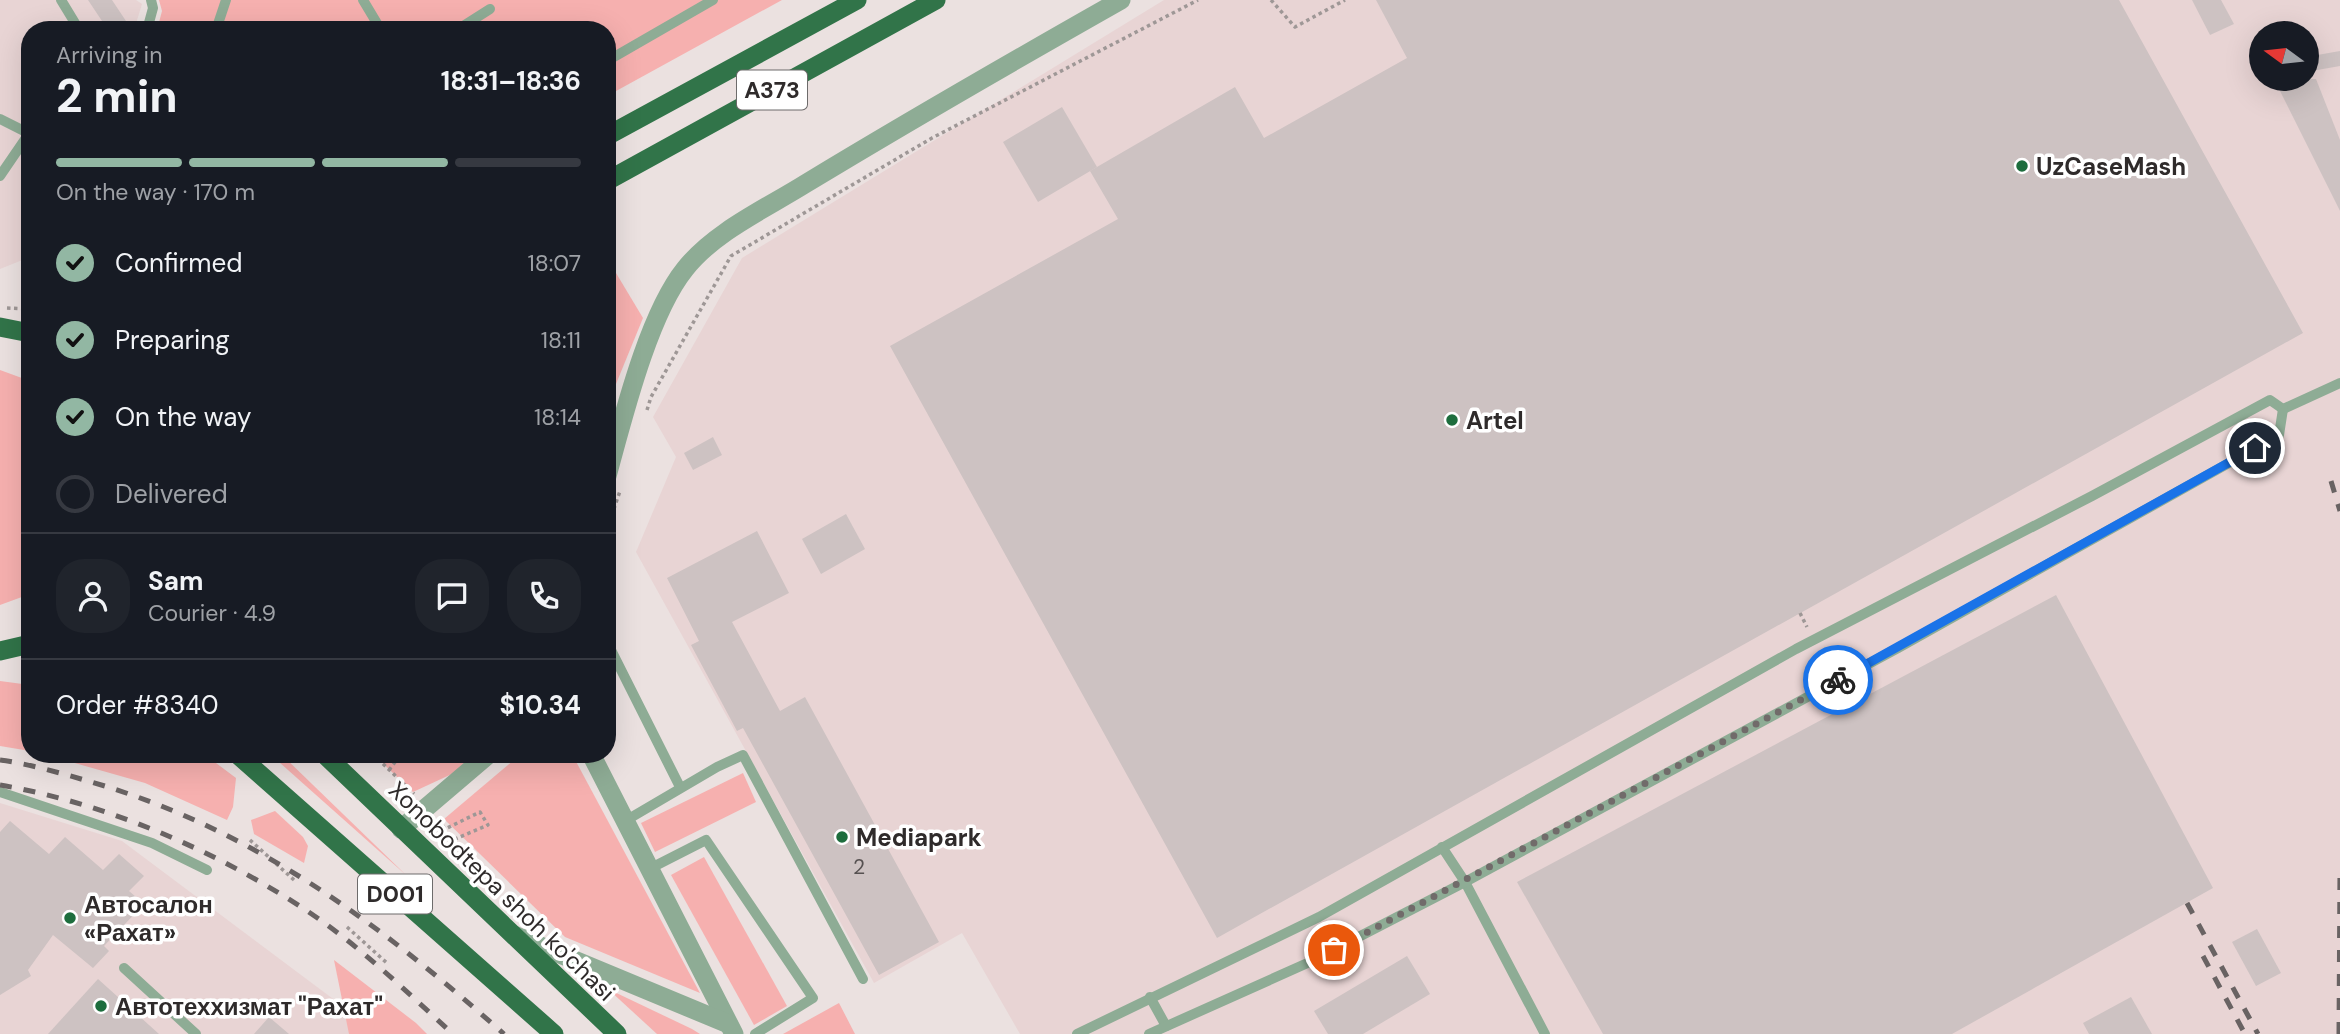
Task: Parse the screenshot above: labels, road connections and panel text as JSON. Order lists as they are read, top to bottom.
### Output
{
  "streets": {
    "highway": ["A373", "Xonobodtepa shoh ko'chasi", "D001"]
  },
  "places": [
    "UzCaseMash",
    "Artel",
    "Mediapark",
    "Автосалон «Рахат»",
    "Автотеххизмат \"Рахат\""
  ],
  "house_numbers": ["2"],
  "north": "left",
  "page": {
    "heading": ["2 min", "Arriving in", "18:31–18:36"],
    "panel": [
      "Sam",
      "Courier · 4.9",
      "Order #8340",
      "$10.34"
    ],
    "bar": "On the way · 170 m",
    "list": [
      ["Confirmed", "18:07"],
      ["Preparing", "18:11"],
      ["On the way", "18:14"],
      "Delivered"
    ]
  }
}
